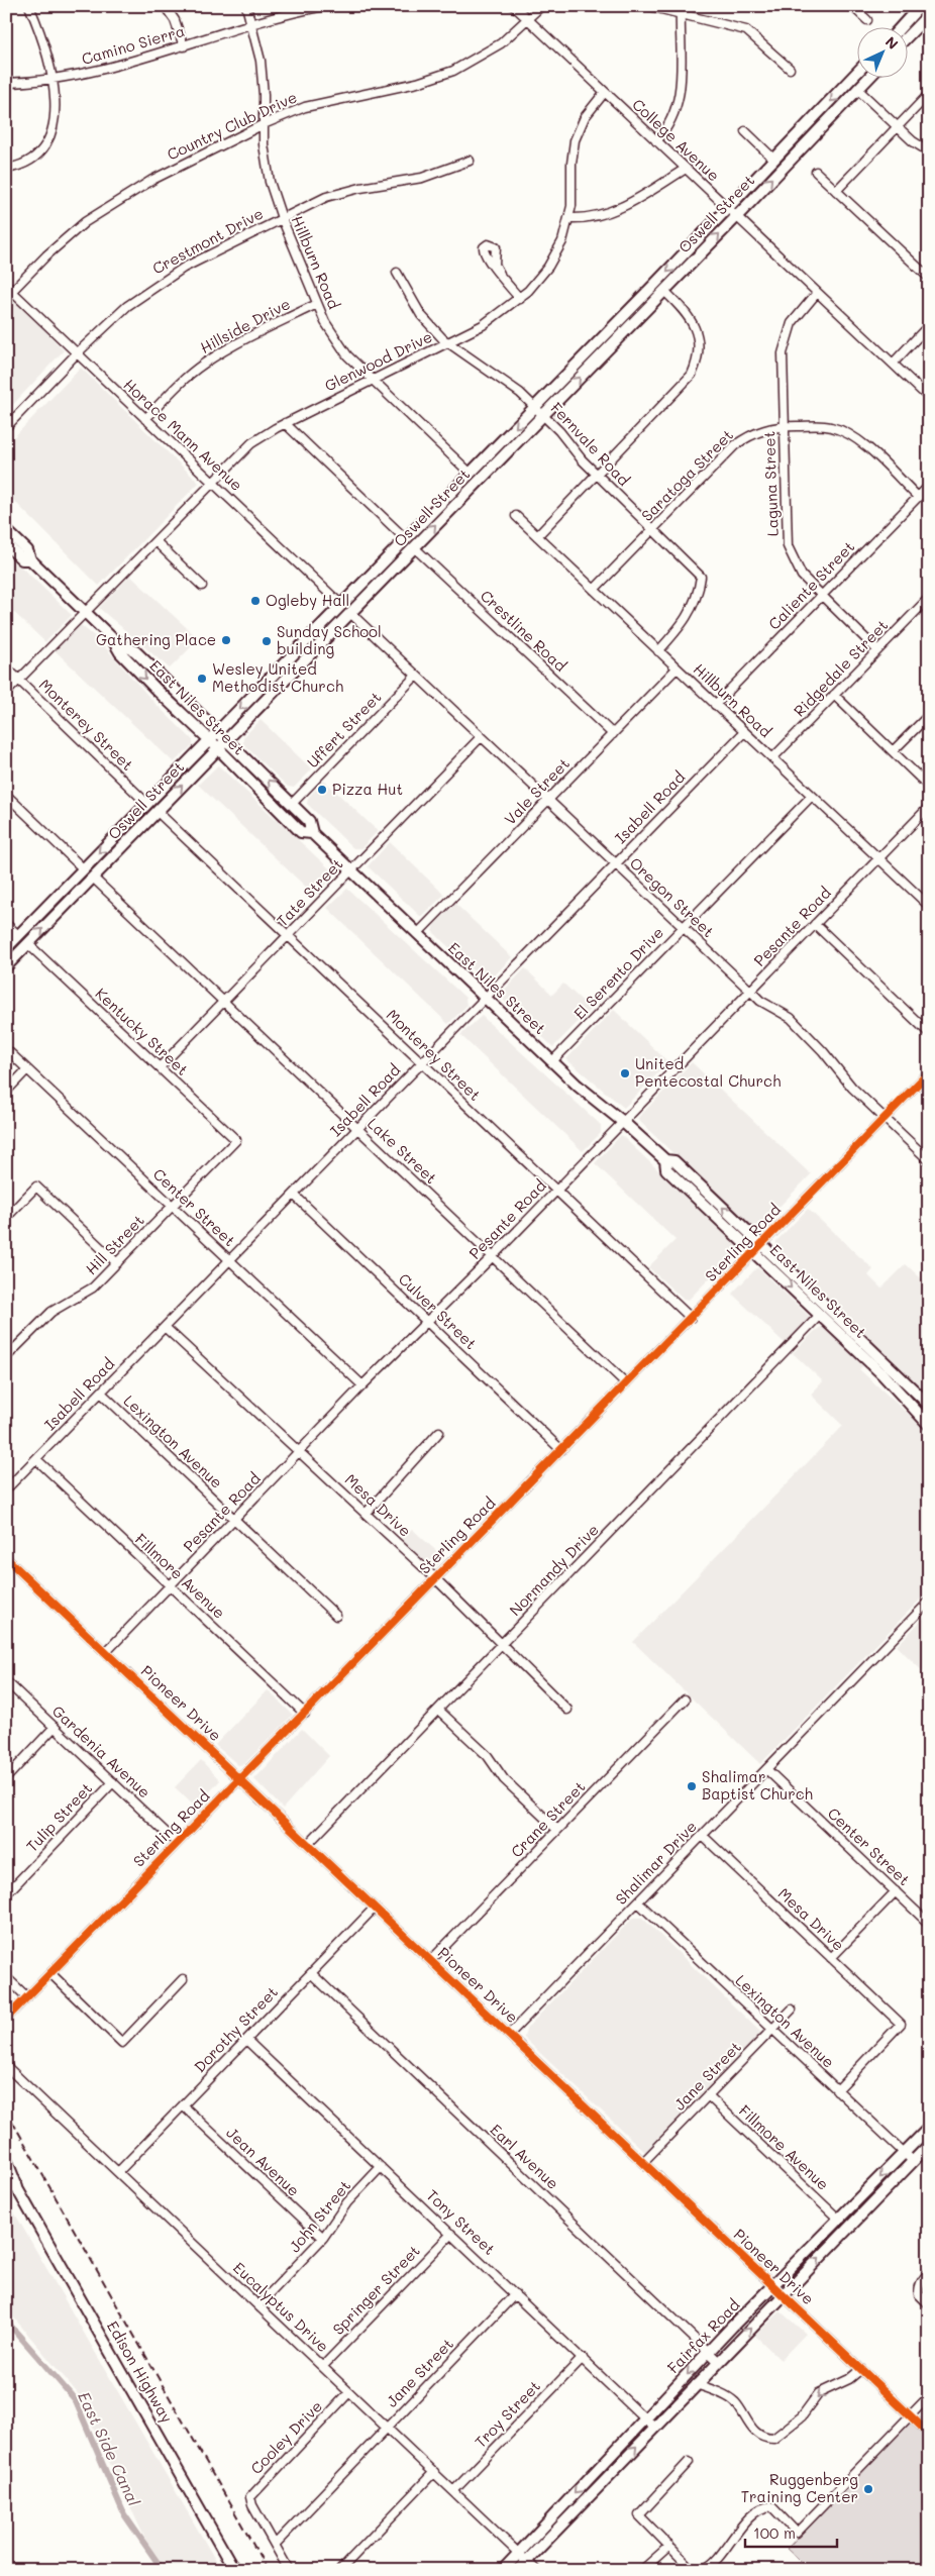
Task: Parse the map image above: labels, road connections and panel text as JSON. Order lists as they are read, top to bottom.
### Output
{
  "streets": {
    "main road": [
      "Oswell Street",
      "East Niles Street",
      "Fairfax Road",
      "Edison Highway"
    ],
    "street": [
      "Camino Sierra",
      "Country Club Drive",
      "College Avenue",
      "Crestmont Drive",
      "Hillburn Road",
      "Hillside Drive",
      "Glenwood Drive",
      "Horace Mann Avenue",
      "Fernvale Road",
      "Saratoga Street",
      "Laguna Street",
      "Caliente Street",
      "Crestline Road",
      "Ridgedale Street",
      "Monterey Street",
      "Uffert Street",
      "Vale Street",
      "Isabell Road",
      "Tate Street",
      "Oregon Street",
      "Pesante Road",
      "El Serento Drive",
      "Kentucky Street",
      "Lake Street",
      "Center Street",
      "Sterling Road",
      "Hill Street",
      "Culver Street",
      "Lexington Avenue",
      "Mesa Drive",
      "Normandy Drive",
      "Fillmore Avenue",
      "Pioneer Drive",
      "Gardenia Avenue",
      "Tulip Street",
      "Crane Street",
      "Shalimar Drive",
      "Dorothy Street",
      "Jane Street",
      "Earl Avenue",
      "Jean Avenue",
      "John Street",
      "Tony Street",
      "Springer Street",
      "Eucalyptus Drive",
      "Troy Street",
      "Cooley Drive"
    ]
  },
  "crossings": [
    ["Camino Sierra", "Hillburn Road"],
    ["Country Club Drive", "College Avenue"],
    ["Country Club Drive", "Hillburn Road"],
    ["Country Club Drive", "Horace Mann Avenue"],
    ["College Avenue", "Oswell Street"],
    ["College Avenue", "Glenwood Drive"],
    ["College Avenue", "Laguna Street"],
    ["Oswell Street", "Hillburn Road"],
    ["Oswell Street", "Horace Mann Avenue"],
    ["Oswell Street", "Fernvale Road"],
    ["Oswell Street", "Crestline Road"],
    ["Oswell Street", "East Niles Street"],
    ["Oswell Street", "Monterey Street"],
    ["Oswell Street", "Oregon Street"],
    ["Oswell Street", "Kentucky Street"],
    ["Oswell Street", "Lake Street"],
    ["Crestmont Drive", "Hillburn Road"],
    ["Crestmont Drive", "Horace Mann Avenue"],
    ["Hillburn Road", "Hillside Drive"],
    ["Hillburn Road", "Glenwood Drive"],
    ["Hillburn Road", "Fernvale Road"],
    ["Hillburn Road", "Saratoga Street"],
    ["Hillburn Road", "Caliente Street"],
    ["Hillburn Road", "Ridgedale Street"],
    ["Hillburn Road", "Vale Street"],
    ["Hillburn Road", "Isabell Road"],
    ["Hillburn Road", "Pesante Road"],
    ["Hillburn Road", "El Serento Drive"],
    ["Hillside Drive", "Horace Mann Avenue"],
    ["Glenwood Drive", "Horace Mann Avenue"],
    ["Glenwood Drive", "Fernvale Road"],
    ["Glenwood Drive", "East Niles Street"],
    ["Glenwood Drive", "Monterey Street"],
    ["Fernvale Road", "Saratoga Street"],
    ["Saratoga Street", "Laguna Street"],
    ["Saratoga Street", "Caliente Street"],
    ["Laguna Street", "Caliente Street"],
    ["Laguna Street", "Ridgedale Street"],
    ["Crestline Road", "Vale Street"],
    ["East Niles Street", "Uffert Street"],
    ["East Niles Street", "Vale Street"],
    ["East Niles Street", "Isabell Road"],
    ["East Niles Street", "Tate Street"],
    ["East Niles Street", "Pesante Road"],
    ["East Niles Street", "El Serento Drive"],
    ["East Niles Street", "Sterling Road"],
    ["East Niles Street", "Normandy Drive"],
    ["Monterey Street", "Isabell Road"],
    ["Monterey Street", "Tate Street"],
    ["Monterey Street", "Pesante Road"],
    ["Monterey Street", "Sterling Road"],
    ["Uffert Street", "Oregon Street"],
    ["Vale Street", "Oregon Street"],
    ["Isabell Road", "Oregon Street"],
    ["Isabell Road", "Lake Street"],
    ["Isabell Road", "Center Street"],
    ["Isabell Road", "Culver Street"],
    ["Isabell Road", "Lexington Avenue"],
    ["Isabell Road", "Mesa Drive"],
    ["Isabell Road", "Fillmore Avenue"],
    ["Tate Street", "Oregon Street"],
    ["Tate Street", "Kentucky Street"],
    ["Tate Street", "Lake Street"],
    ["Oregon Street", "Pesante Road"],
    ["Oregon Street", "El Serento Drive"],
    ["Oregon Street", "Sterling Road"],
    ["Pesante Road", "Lake Street"],
    ["Pesante Road", "Center Street"],
    ["Pesante Road", "Culver Street"],
    ["Pesante Road", "Lexington Avenue"],
    ["Pesante Road", "Mesa Drive"],
    ["Pesante Road", "Fillmore Avenue"],
    ["Pesante Road", "Pioneer Drive"],
    ["Kentucky Street", "Hill Street"],
    ["Lake Street", "Sterling Road"],
    ["Center Street", "Hill Street"],
    ["Center Street", "Shalimar Drive"],
    ["Sterling Road", "Culver Street"],
    ["Sterling Road", "Mesa Drive"],
    ["Sterling Road", "Fillmore Avenue"],
    ["Sterling Road", "Pioneer Drive"],
    ["Sterling Road", "Gardenia Avenue"],
    ["Lexington Avenue", "Mesa Drive"],
    ["Lexington Avenue", "Shalimar Drive"],
    ["Lexington Avenue", "Jane Street"],
    ["Lexington Avenue", "Fairfax Road"],
    ["Mesa Drive", "Normandy Drive"],
    ["Mesa Drive", "Shalimar Drive"],
    ["Normandy Drive", "Pioneer Drive"],
    ["Fillmore Avenue", "Jane Street"],
    ["Fillmore Avenue", "Fairfax Road"],
    ["Pioneer Drive", "Crane Street"],
    ["Pioneer Drive", "Shalimar Drive"],
    ["Pioneer Drive", "Dorothy Street"],
    ["Pioneer Drive", "Jane Street"],
    ["Pioneer Drive", "Fairfax Road"],
    ["Gardenia Avenue", "Tulip Street"],
    ["Dorothy Street", "Earl Avenue"],
    ["Dorothy Street", "Jean Avenue"],
    ["Dorothy Street", "Tony Street"],
    ["Dorothy Street", "Eucalyptus Drive"],
    ["Jane Street", "Tony Street"],
    ["Jane Street", "Eucalyptus Drive"],
    ["Jane Street", "Cooley Drive"],
    ["Earl Avenue", "Fairfax Road"],
    ["Jean Avenue", "John Street"],
    ["John Street", "Tony Street"],
    ["John Street", "Eucalyptus Drive"],
    ["Tony Street", "Springer Street"],
    ["Tony Street", "Fairfax Road"],
    ["Tony Street", "Troy Street"],
    ["Springer Street", "Eucalyptus Drive"],
    ["Eucalyptus Drive", "Fairfax Road"],
    ["Eucalyptus Drive", "Troy Street"],
    ["Eucalyptus Drive", "Cooley Drive"]
  ],
  "water": ["East Side Canal"],
  "places": [
    "Ogleby Hall",
    "Gathering Place",
    "Sunday School building",
    "Wesley United Methodist Church",
    "Pizza Hut",
    "United Pentecostal Church",
    "Shalimar Baptist Church",
    "Ruggenberg Training Center"
  ],
  "scale_bar": "100 m",
  "north": "top right"
}
